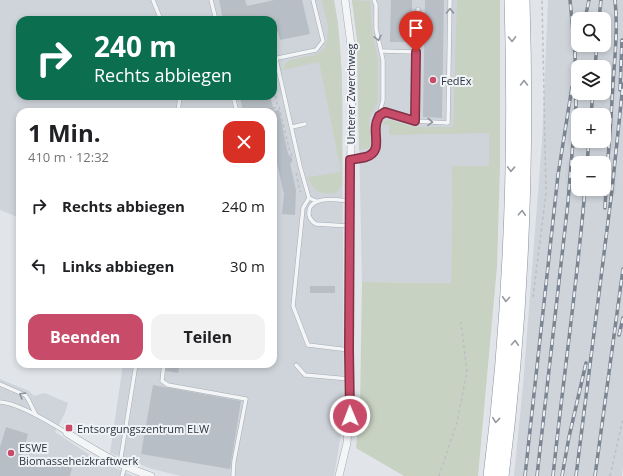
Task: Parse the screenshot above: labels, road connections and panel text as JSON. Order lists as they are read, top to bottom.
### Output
{
  "streets": {
    "street": ["Unterer Zwerchweg"]
  },
  "places": {
    "other": ["FedEx", "ESWE Biomasseheizkraftwerk"],
    "transit": ["Entsorgungszentrum ELW"]
  },
  "page": {
    "map_buttons": ["+", "−"],
    "turn": ["240 m", "Rechts abbiegen"],
    "heading": ["1 Min.", "410 m · 12:32"],
    "list": [
      {
        "name": "Rechts abbiegen",
        "value": "240 m"
      },
      {
        "name": "Links abbiegen",
        "value": "30 m"
      }
    ],
    "buttons": ["Beenden", "Teilen"]
  }
}
